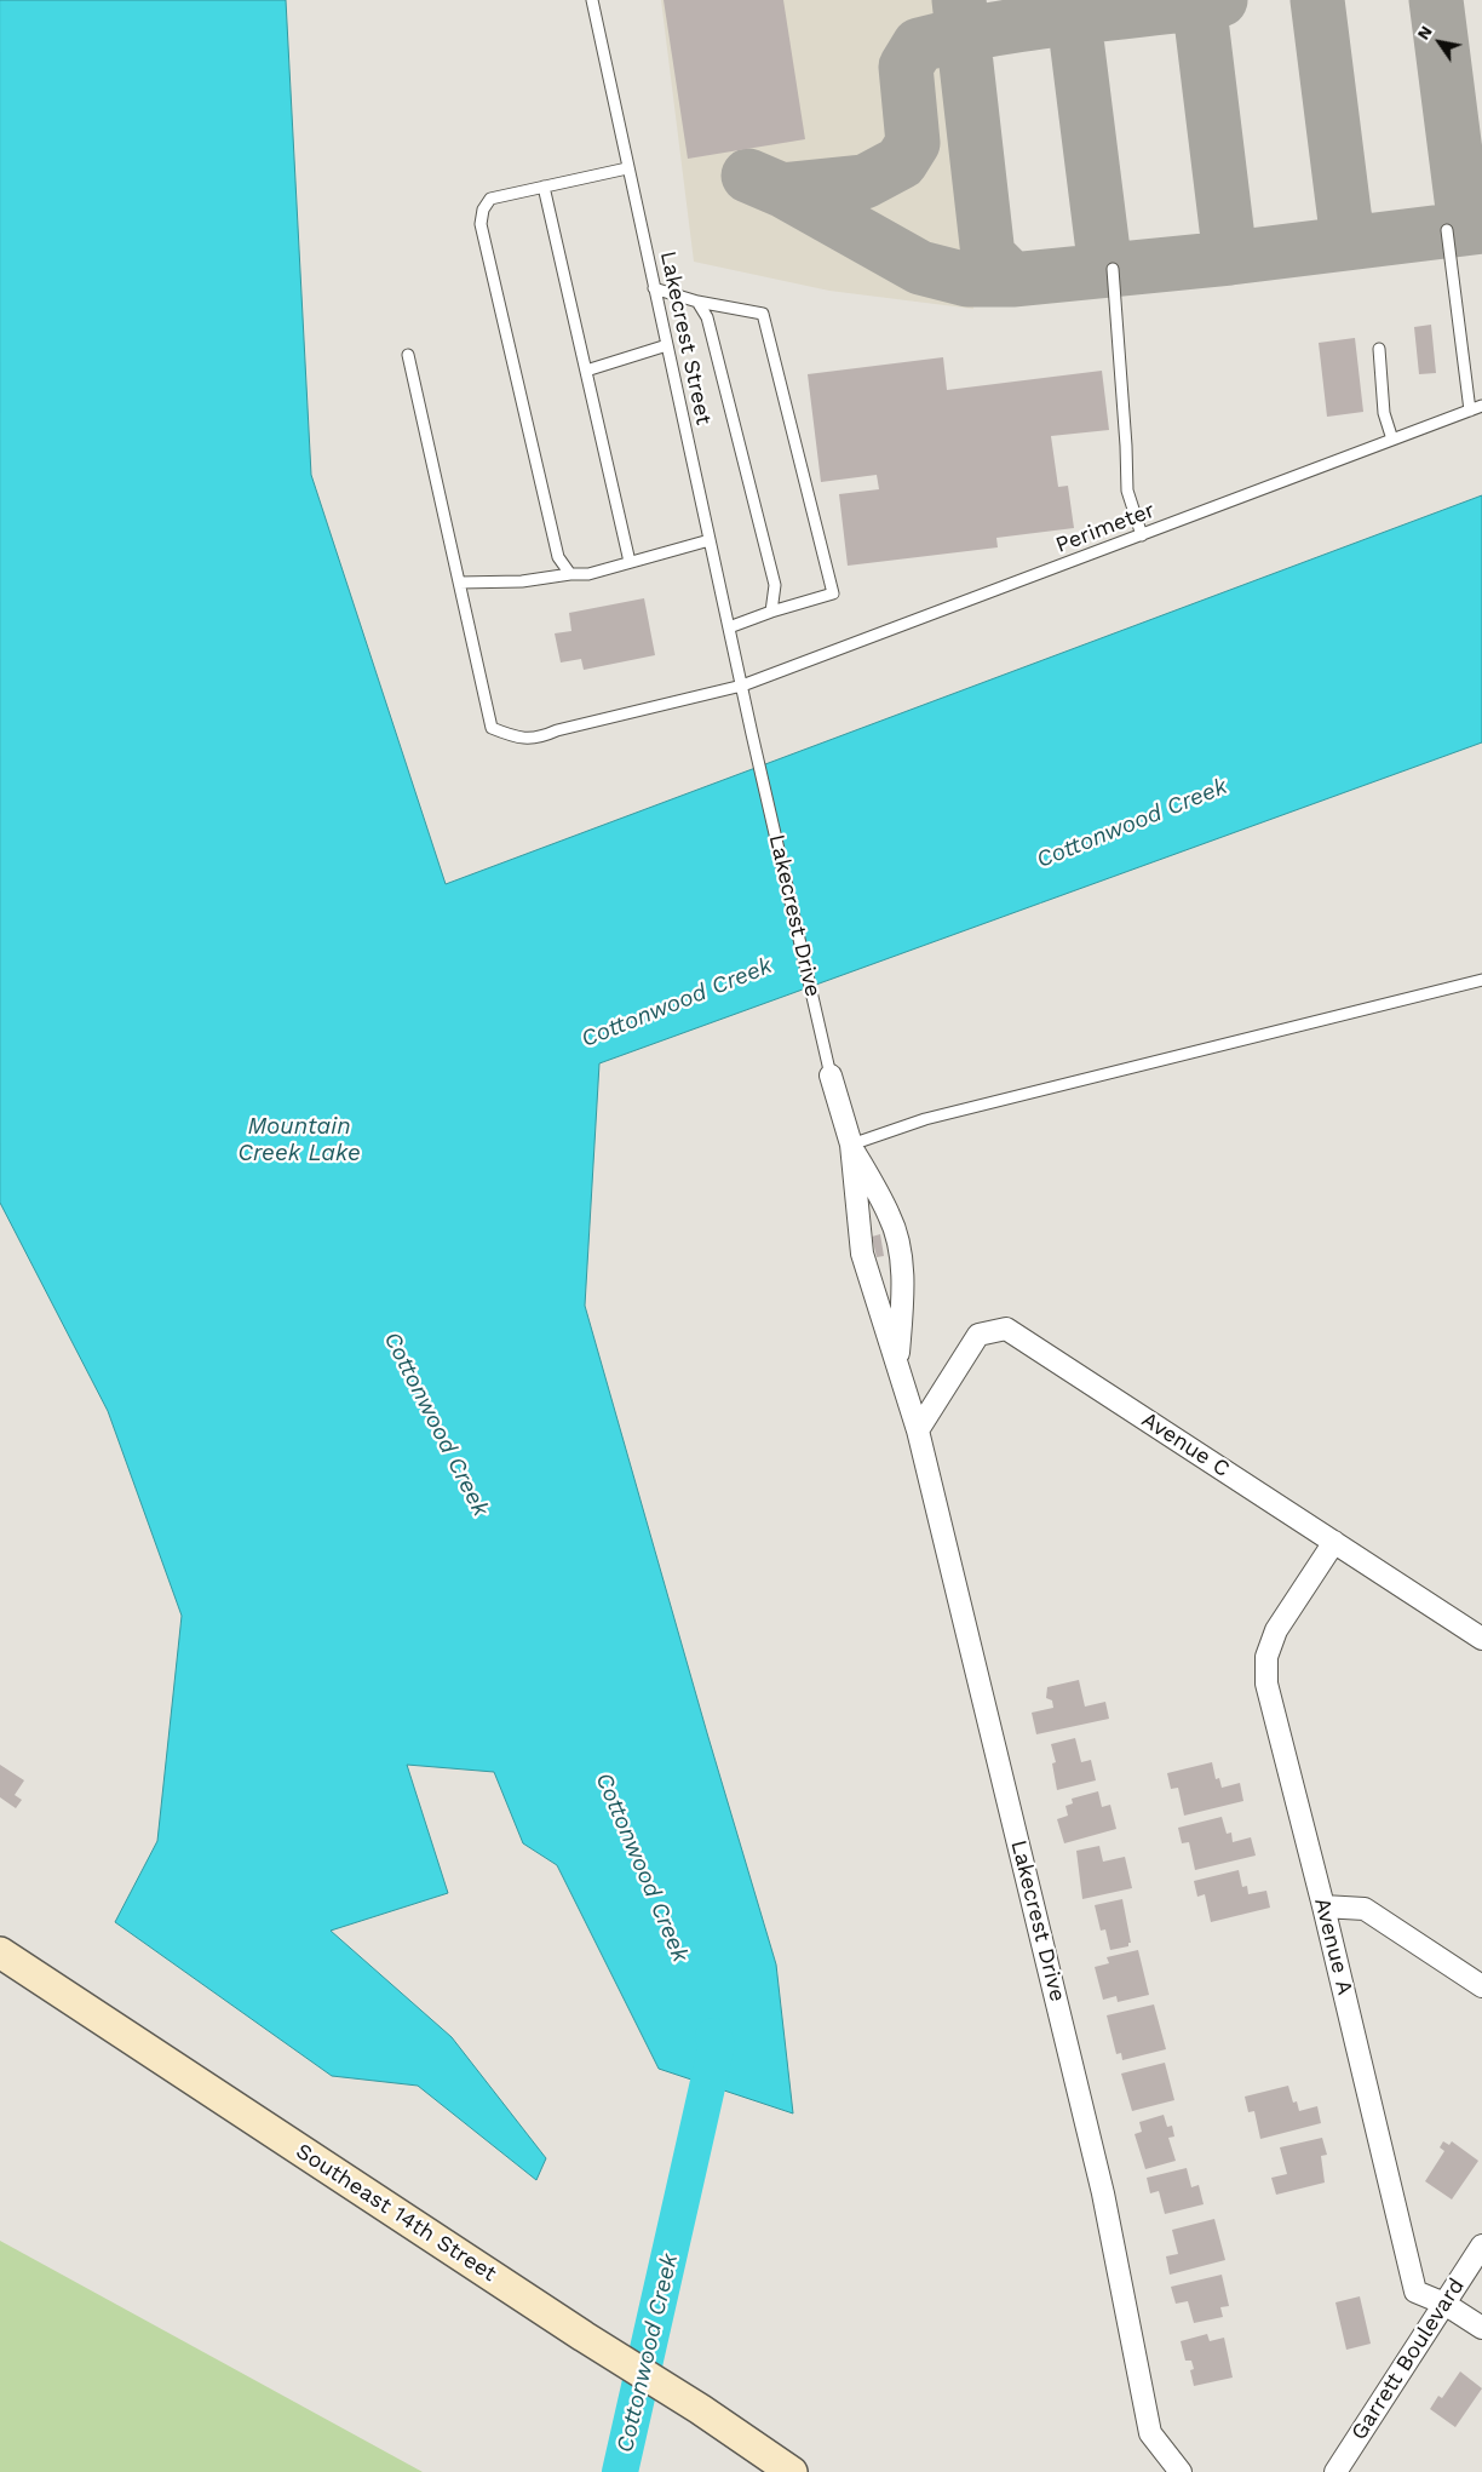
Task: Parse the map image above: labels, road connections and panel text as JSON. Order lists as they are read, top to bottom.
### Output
{
  "streets": {
    "street": [
      "Lakecrest Drive",
      "Avenue C",
      "Avenue A",
      "Southeast 14th Street",
      "Garrett Boulevard"
    ],
    "lane": ["Lakecrest Street", "Perimeter"]
  },
  "crossings": [
    ["Lakecrest Street", "Perimeter"],
    ["Lakecrest Street", "Lakecrest Drive"],
    ["Perimeter", "Lakecrest Drive"],
    ["Lakecrest Drive", "Avenue C"],
    ["Avenue C", "Avenue A"],
    ["Avenue A", "Garrett Boulevard"]
  ],
  "water": ["Cottonwood Creek", "Mountain Creek Lake"],
  "north": "top left"
}
